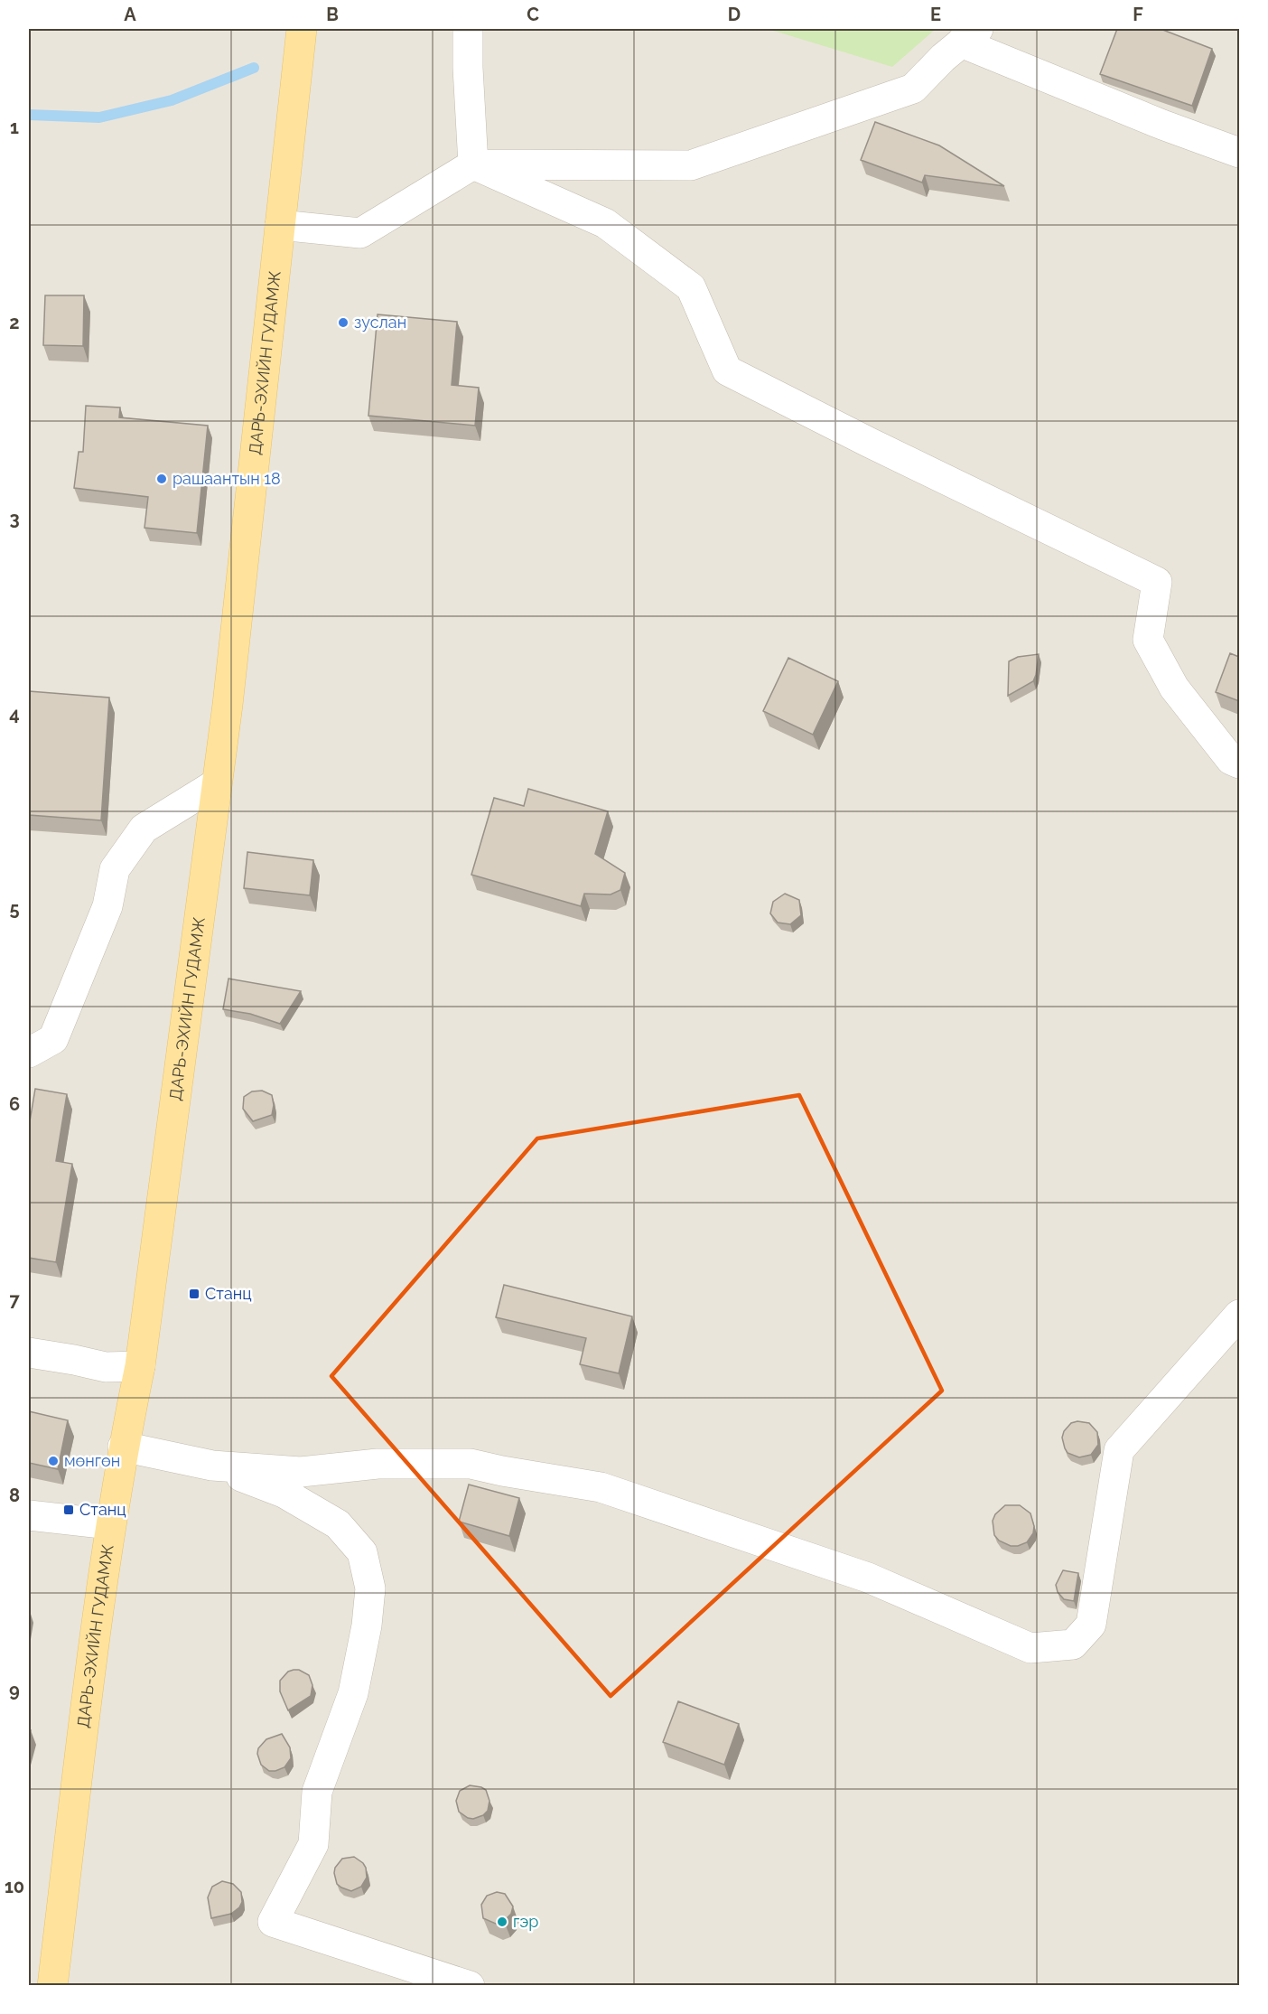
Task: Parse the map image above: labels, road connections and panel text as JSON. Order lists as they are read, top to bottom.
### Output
{
  "streets": {
    "main road": ["ДАРЬ-ЭХИЙН ГУДАМЖ"]
  },
  "places": {
    "other": [
      "зуслан",
      "рашаантын 18",
      "мөнгөн",
      "гэр"
    ],
    "transit": ["Станц", "Cтанц"]
  },
  "grid": {
    "columns": [
      "A",
      "B",
      "C",
      "D",
      "E",
      "F"
    ],
    "rows": [
      "1",
      "2",
      "3",
      "4",
      "5",
      "6",
      "7",
      "8",
      "9",
      "10"
    ]
  }
}
